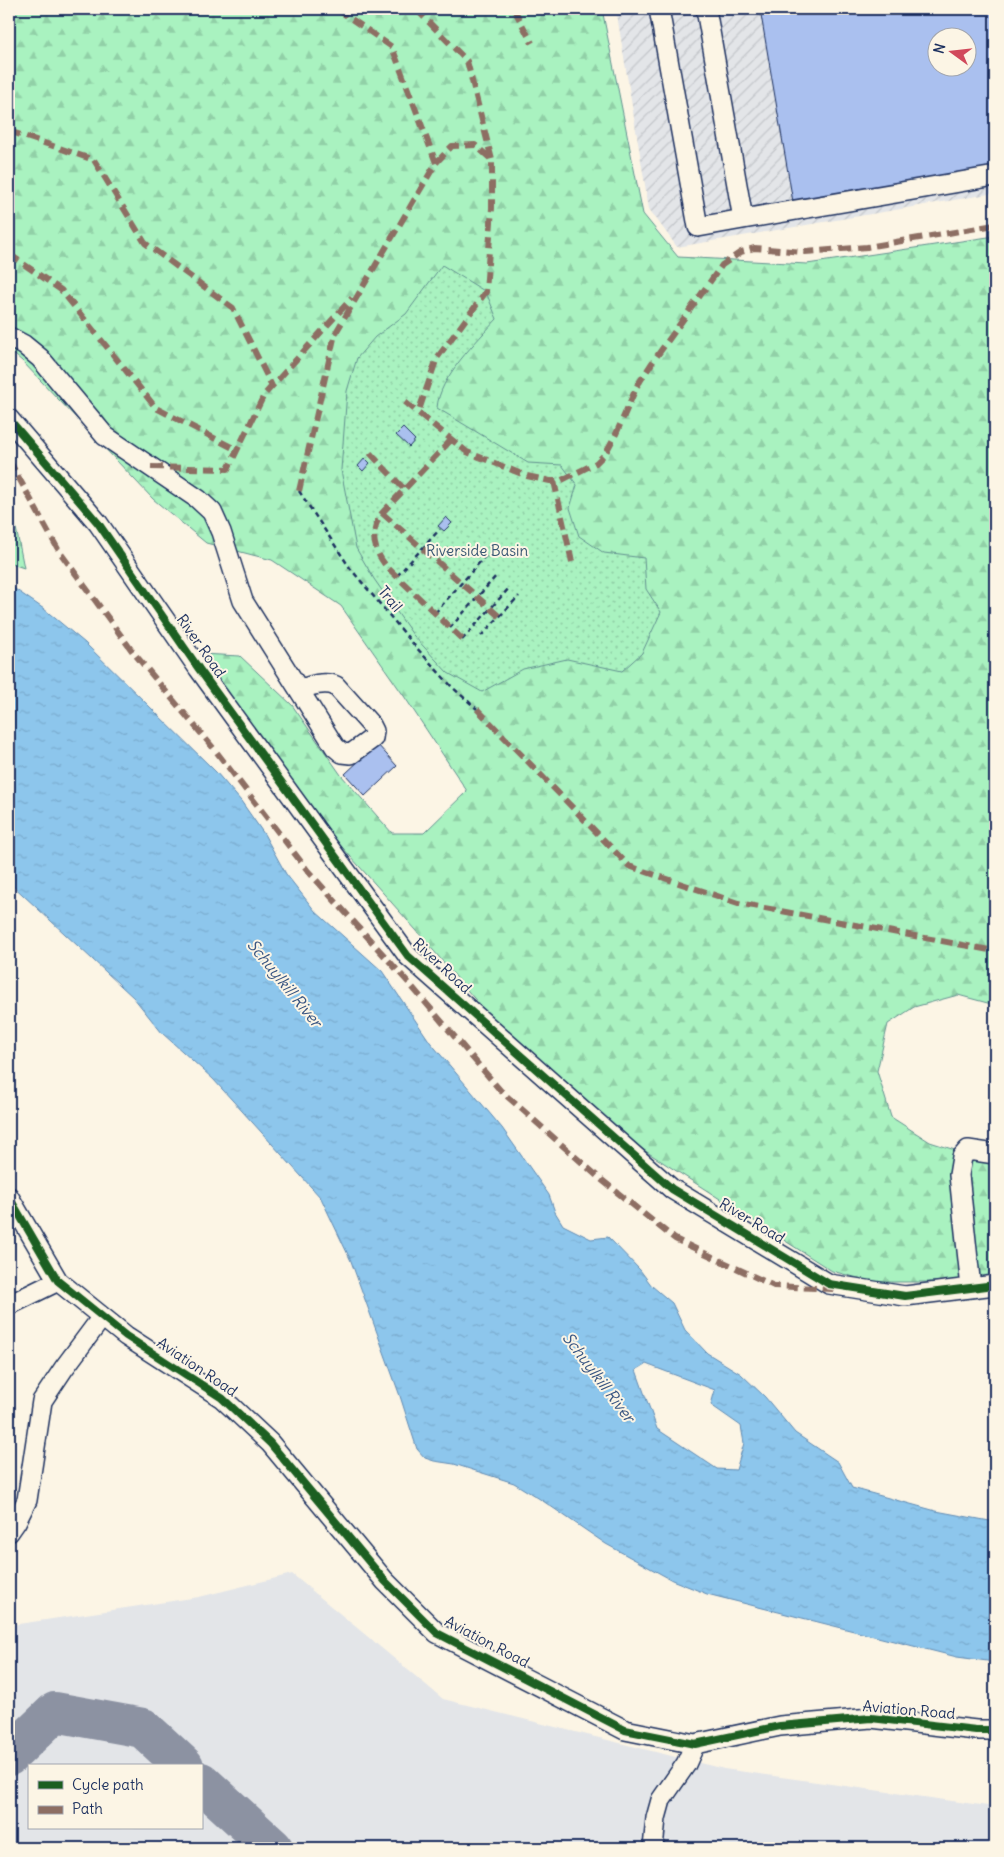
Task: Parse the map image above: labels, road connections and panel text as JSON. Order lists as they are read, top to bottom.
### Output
{
  "streets": {
    "street": ["River Road", "Aviation Road"],
    "path": ["Trail"]
  },
  "water": ["Schuylkill River"],
  "parks": ["Riverside Basin"],
  "legend": ["Cycle path", "Path"],
  "north": "left"
}
